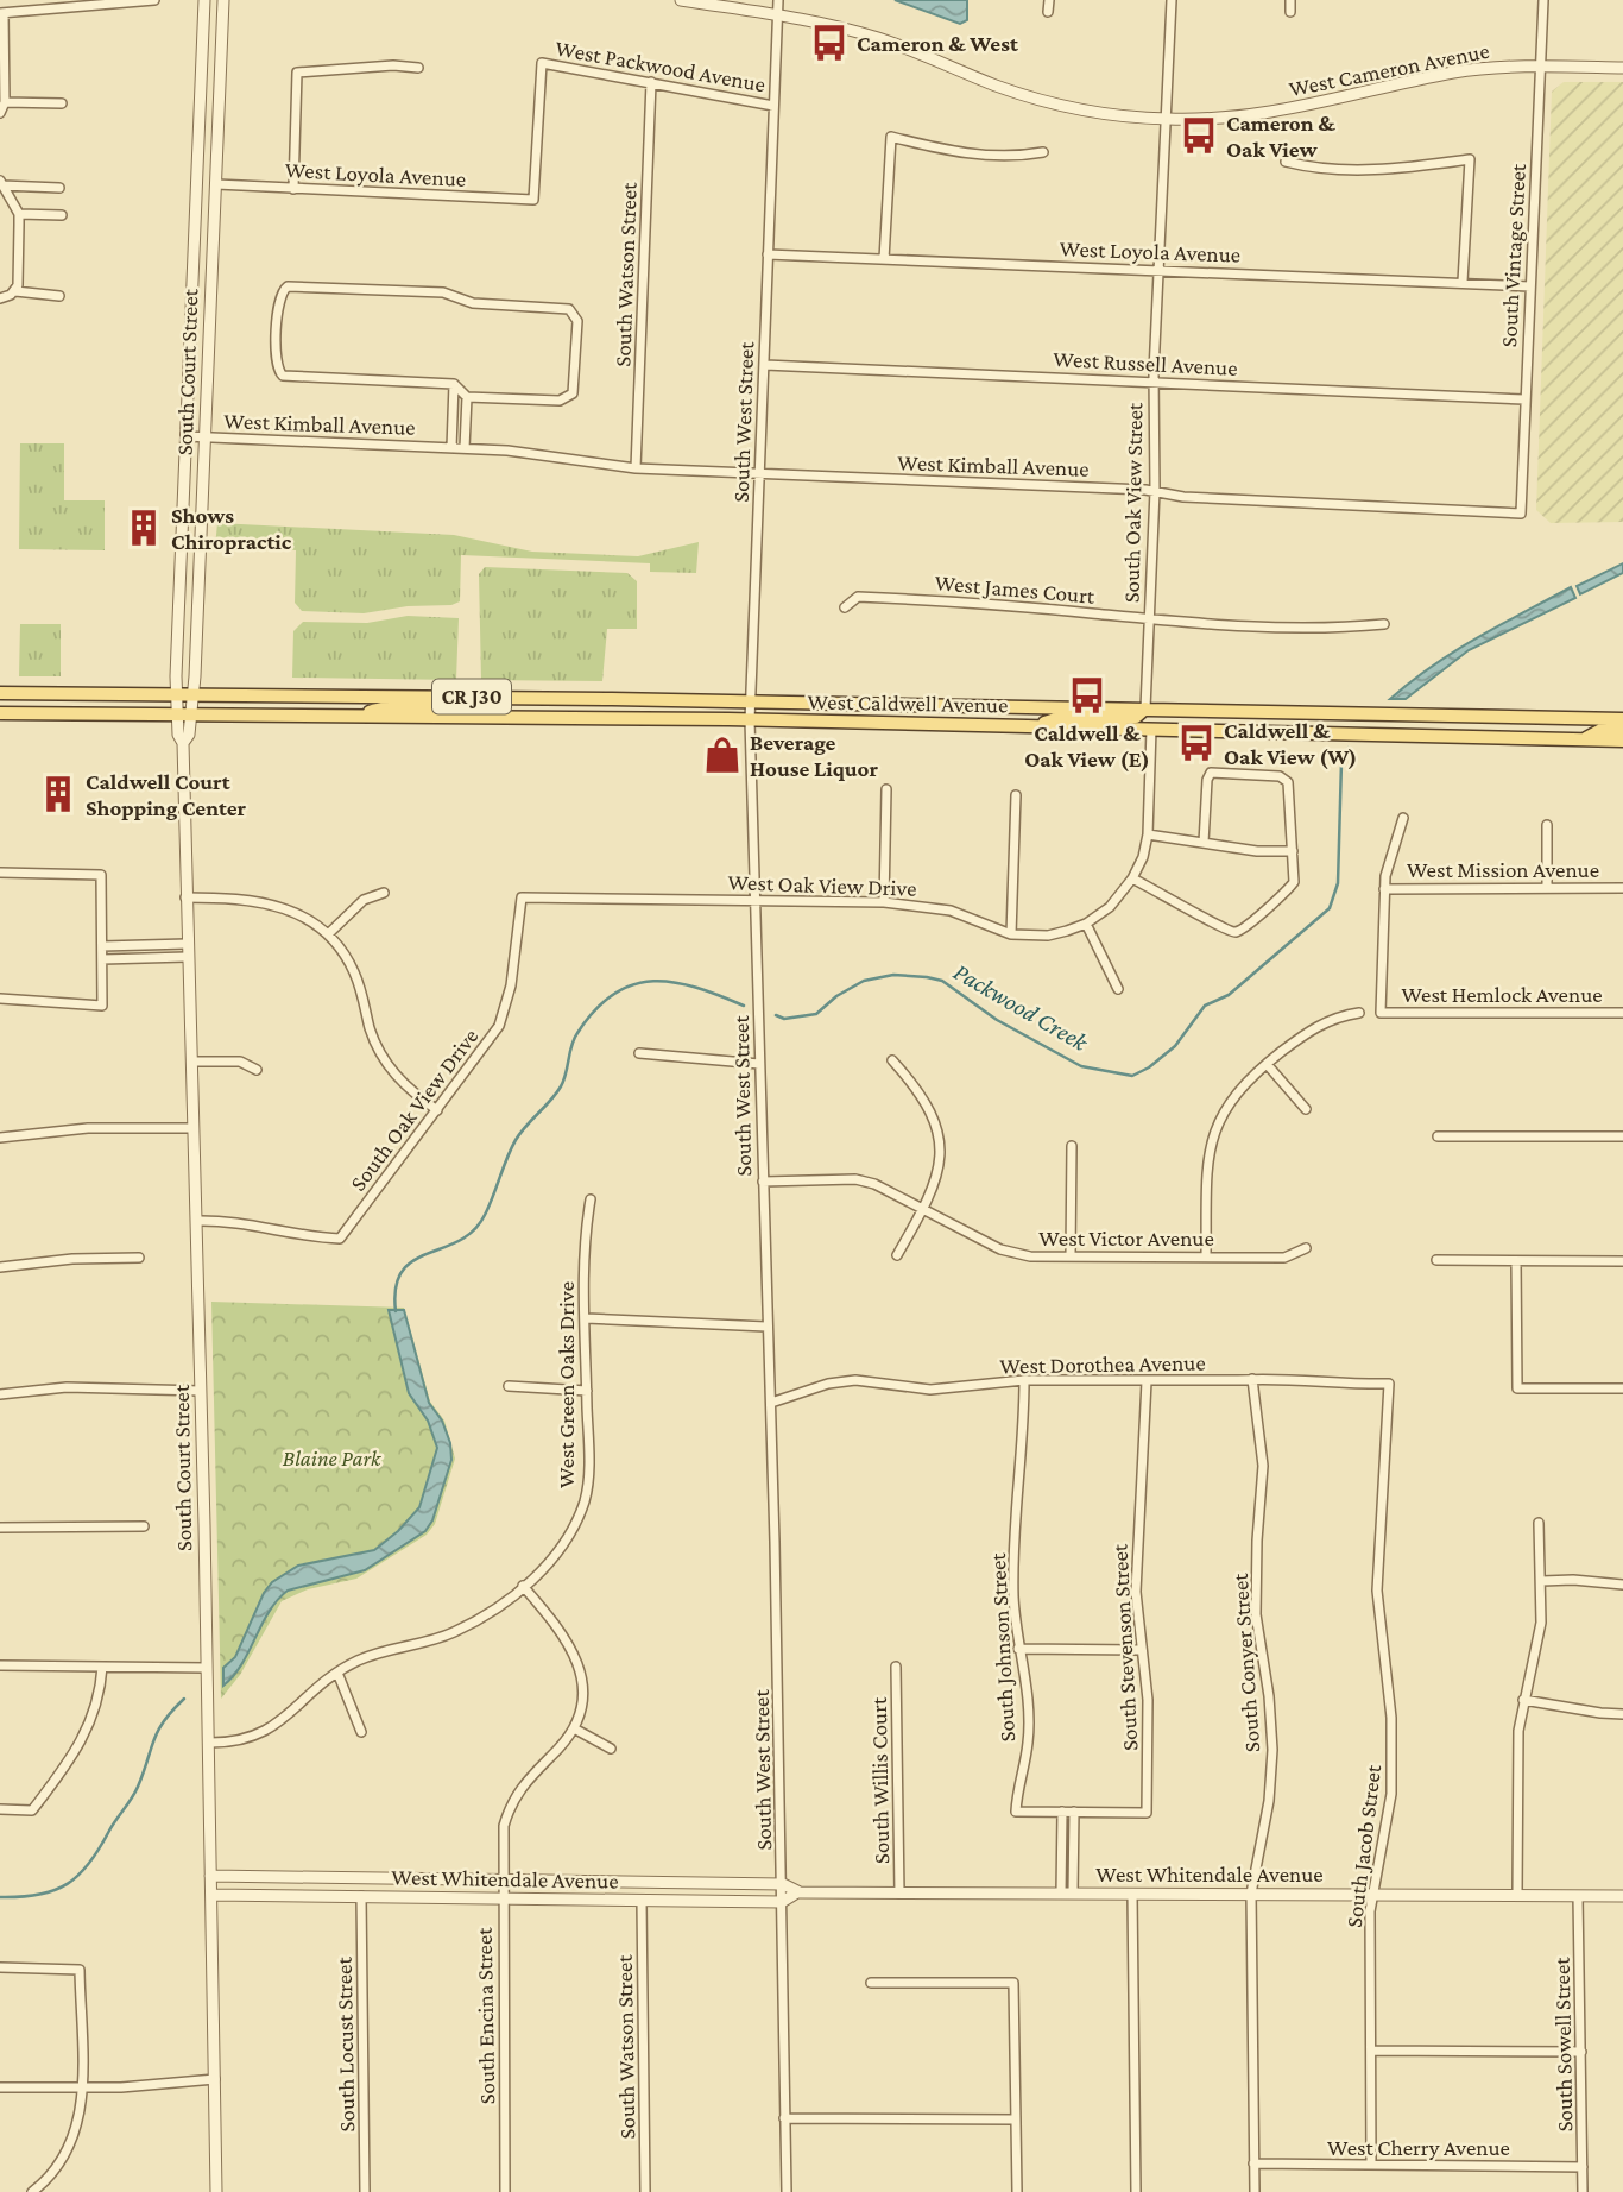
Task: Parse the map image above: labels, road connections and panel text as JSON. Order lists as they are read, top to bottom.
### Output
{
  "streets": {
    "main road": ["CR J30", "West Caldwell Avenue"],
    "street": [
      "West Packwood Avenue",
      "West Cameron Avenue",
      "West Loyola Avenue",
      "South Vintage Street",
      "South Watson Street",
      "West Russell Avenue",
      "South Court Street",
      "South West Street",
      "West Kimball Avenue",
      "South Oak View Street",
      "West James Court",
      "West Mission Avenue",
      "West Oak View Drive",
      "West Hemlock Avenue",
      "South Oak View Drive",
      "West Victor Avenue",
      "West Dorothea Avenue",
      "West Green Oaks Drive",
      "South Johnson Street",
      "South Stevenson Street",
      "South Conyer Street",
      "South Willis Court",
      "South Jacob Street",
      "West Whitendale Avenue",
      "South Encina Street",
      "South Locust Street",
      "South Sowell Street",
      "West Cherry Avenue"
    ]
  },
  "crossings": [
    ["West Packwood Avenue", "West Loyola Avenue"],
    ["West Packwood Avenue", "South Watson Street"],
    ["West Packwood Avenue", "South West Street"],
    ["West Cameron Avenue", "South Vintage Street"],
    ["West Cameron Avenue", "South West Street"],
    ["West Cameron Avenue", "South Oak View Street"],
    ["West Loyola Avenue", "South Vintage Street"],
    ["West Loyola Avenue", "South Court Street"],
    ["West Loyola Avenue", "South West Street"],
    ["West Loyola Avenue", "South Oak View Street"],
    ["South Vintage Street", "West Russell Avenue"],
    ["South Vintage Street", "West Kimball Avenue"],
    ["South Watson Street", "West Kimball Avenue"],
    ["South Watson Street", "West Whitendale Avenue"],
    ["West Russell Avenue", "South West Street"],
    ["West Russell Avenue", "South Oak View Street"],
    ["South Court Street", "West Kimball Avenue"],
    ["South Court Street", "CR J30"],
    ["South Court Street", "West Caldwell Avenue"],
    ["South Court Street", "South Oak View Drive"],
    ["South Court Street", "West Green Oaks Drive"],
    ["South Court Street", "West Whitendale Avenue"],
    ["South West Street", "West Kimball Avenue"],
    ["South West Street", "West Caldwell Avenue"],
    ["South West Street", "West Oak View Drive"],
    ["South West Street", "West Victor Avenue"],
    ["South West Street", "West Dorothea Avenue"],
    ["South West Street", "West Whitendale Avenue"],
    ["West Kimball Avenue", "South Oak View Street"],
    ["South Oak View Street", "West James Court"],
    ["South Oak View Street", "West Caldwell Avenue"],
    ["CR J30", "West Caldwell Avenue"],
    ["West Mission Avenue", "West Hemlock Avenue"],
    ["West Oak View Drive", "South Oak View Drive"],
    ["West Dorothea Avenue", "South Johnson Street"],
    ["West Dorothea Avenue", "South Stevenson Street"],
    ["West Dorothea Avenue", "South Conyer Street"],
    ["West Dorothea Avenue", "South Jacob Street"],
    ["South Conyer Street", "West Whitendale Avenue"],
    ["South Conyer Street", "West Cherry Avenue"],
    ["South Willis Court", "West Whitendale Avenue"],
    ["South Jacob Street", "West Whitendale Avenue"],
    ["South Jacob Street", "West Cherry Avenue"],
    ["West Whitendale Avenue", "South Encina Street"],
    ["West Whitendale Avenue", "South Locust Street"],
    ["West Whitendale Avenue", "South Sowell Street"],
    ["South Sowell Street", "West Cherry Avenue"]
  ],
  "water": ["Packwood Creek"],
  "parks": ["Blaine Park"],
  "places": {
    "bus stop": [
      "Cameron & West",
      "Cameron & Oak View",
      "Caldwell & Oak View (E)",
      "Caldwell & Oak View (W)"
    ],
    "building": ["Shows Chiropractic", "Caldwell Court Shopping Center"],
    "shop": ["Beverage House Liquor"]
  }
}
